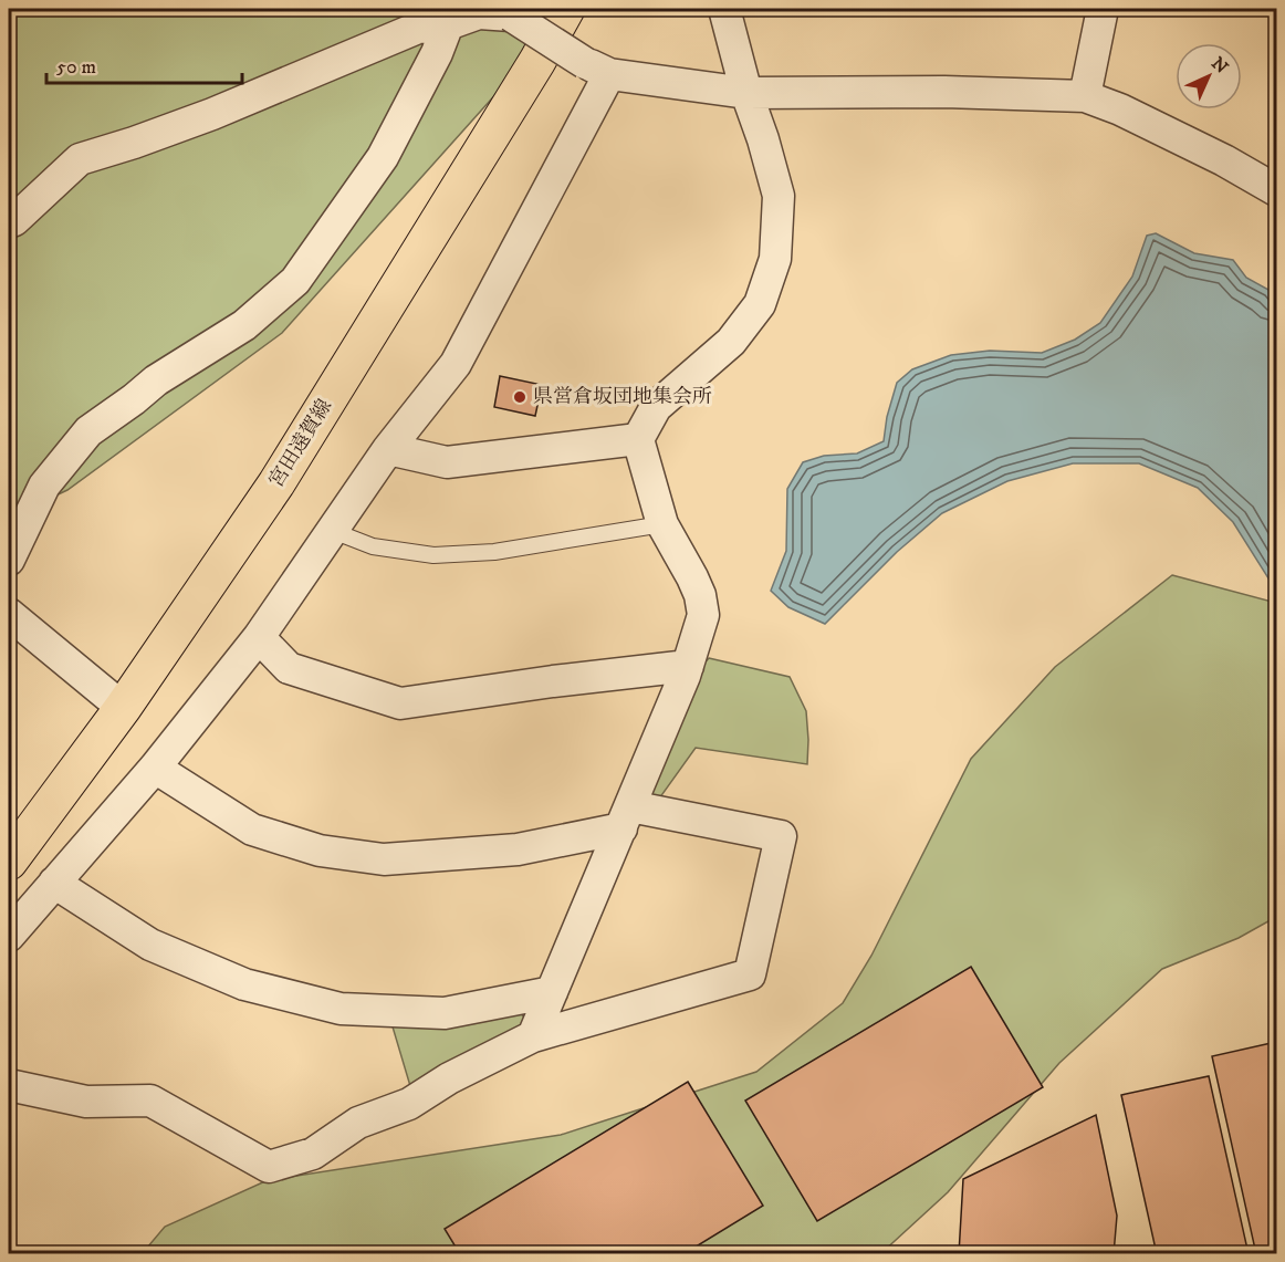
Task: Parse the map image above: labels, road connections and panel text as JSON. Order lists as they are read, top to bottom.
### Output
{
  "streets": {
    "main road": ["宮田遠賀線"]
  },
  "places": ["県営倉坂団地集会所"],
  "scale_bar": "50 m",
  "north": "top right"
}
